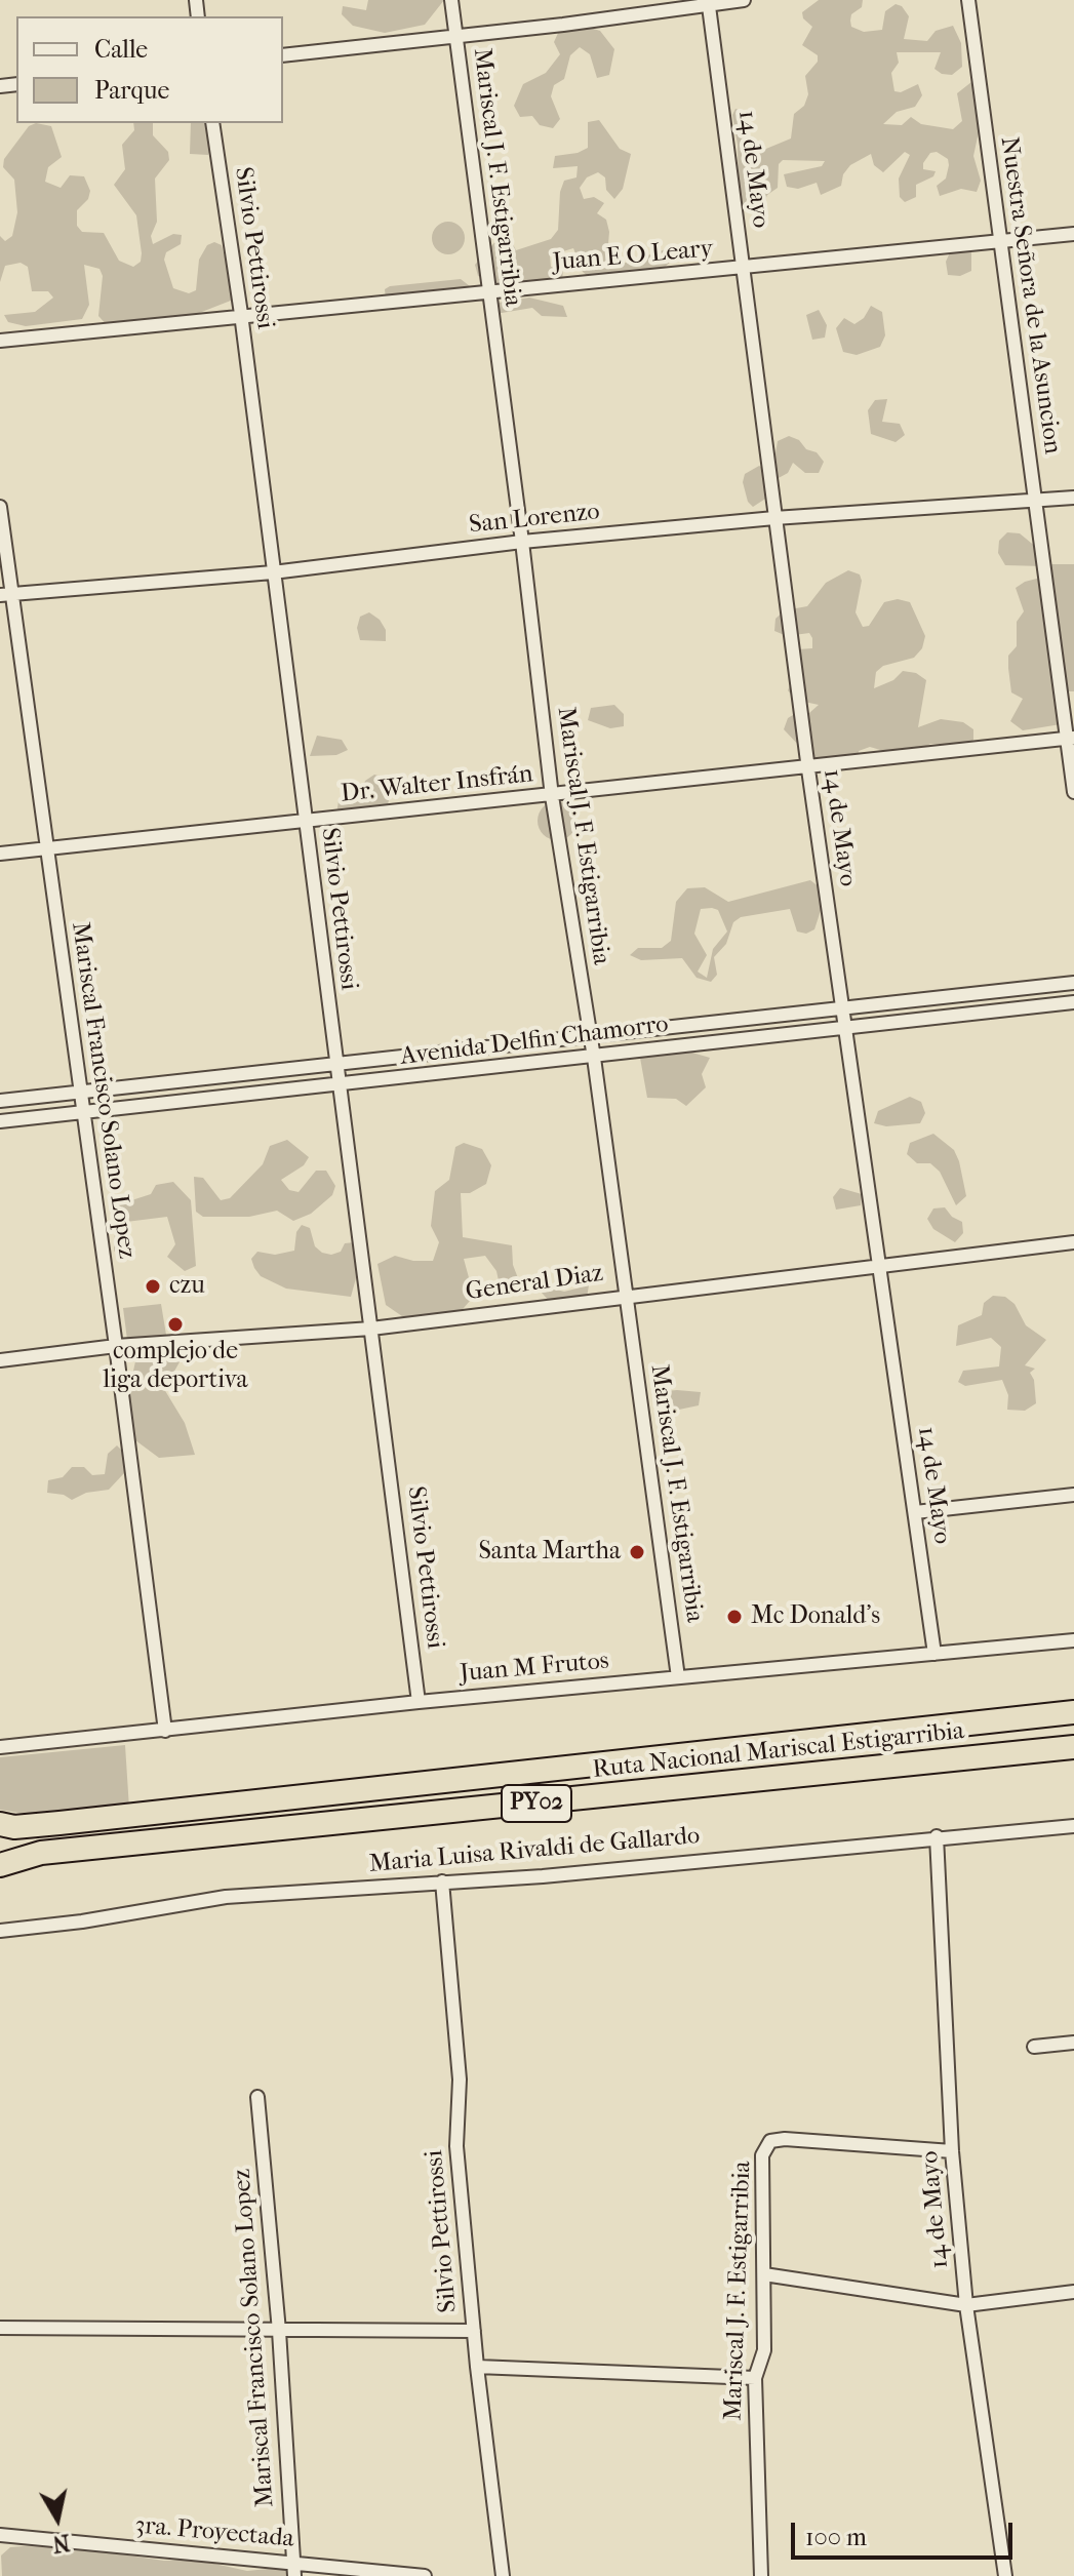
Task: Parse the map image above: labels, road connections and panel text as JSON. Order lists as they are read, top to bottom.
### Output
{
  "streets": {
    "highway": ["Ruta Nacional Mariscal Estigarribia", "PY02"],
    "street": [
      "14 de Mayo",
      "Mariscal J. F. Estigarribia",
      "Silvio Pettirossi",
      "Juan E O Leary",
      "Nuestra Señora de la Asuncion",
      "San Lorenzo",
      "Dr. Walter Insfrán",
      "Avenida Delfin Chamorro",
      "Mariscal Francisco Solano Lopez",
      "General Diaz",
      "Juan M Frutos",
      "Maria Luisa Rivaldi de Gallardo",
      "3ra. Proyectada"
    ]
  },
  "crossings": [
    ["14 de Mayo", "Mariscal J. F. Estigarribia"],
    ["14 de Mayo", "Juan E O Leary"],
    ["14 de Mayo", "San Lorenzo"],
    ["14 de Mayo", "Dr. Walter Insfrán"],
    ["14 de Mayo", "Avenida Delfin Chamorro"],
    ["14 de Mayo", "General Diaz"],
    ["14 de Mayo", "Juan M Frutos"],
    ["14 de Mayo", "Maria Luisa Rivaldi de Gallardo"],
    ["Mariscal J. F. Estigarribia", "Juan E O Leary"],
    ["Mariscal J. F. Estigarribia", "San Lorenzo"],
    ["Mariscal J. F. Estigarribia", "Dr. Walter Insfrán"],
    ["Mariscal J. F. Estigarribia", "Avenida Delfin Chamorro"],
    ["Mariscal J. F. Estigarribia", "General Diaz"],
    ["Mariscal J. F. Estigarribia", "Juan M Frutos"],
    ["Silvio Pettirossi", "Juan E O Leary"],
    ["Silvio Pettirossi", "San Lorenzo"],
    ["Silvio Pettirossi", "Dr. Walter Insfrán"],
    ["Silvio Pettirossi", "Avenida Delfin Chamorro"],
    ["Silvio Pettirossi", "General Diaz"],
    ["Silvio Pettirossi", "Juan M Frutos"],
    ["Silvio Pettirossi", "Maria Luisa Rivaldi de Gallardo"],
    ["Juan E O Leary", "Nuestra Señora de la Asuncion"],
    ["Nuestra Señora de la Asuncion", "San Lorenzo"],
    ["Nuestra Señora de la Asuncion", "Dr. Walter Insfrán"],
    ["San Lorenzo", "Mariscal Francisco Solano Lopez"],
    ["Dr. Walter Insfrán", "Mariscal Francisco Solano Lopez"],
    ["Avenida Delfin Chamorro", "Mariscal Francisco Solano Lopez"],
    ["Mariscal Francisco Solano Lopez", "General Diaz"],
    ["Mariscal Francisco Solano Lopez", "Juan M Frutos"],
    ["Mariscal Francisco Solano Lopez", "3ra. Proyectada"]
  ],
  "places": [
    "czu",
    "complejo de liga deportiva",
    "Santa Martha",
    "Mc Donald's"
  ],
  "legend": ["Calle", "Parque"],
  "scale_bar": "100 m",
  "north": "bottom"
}
